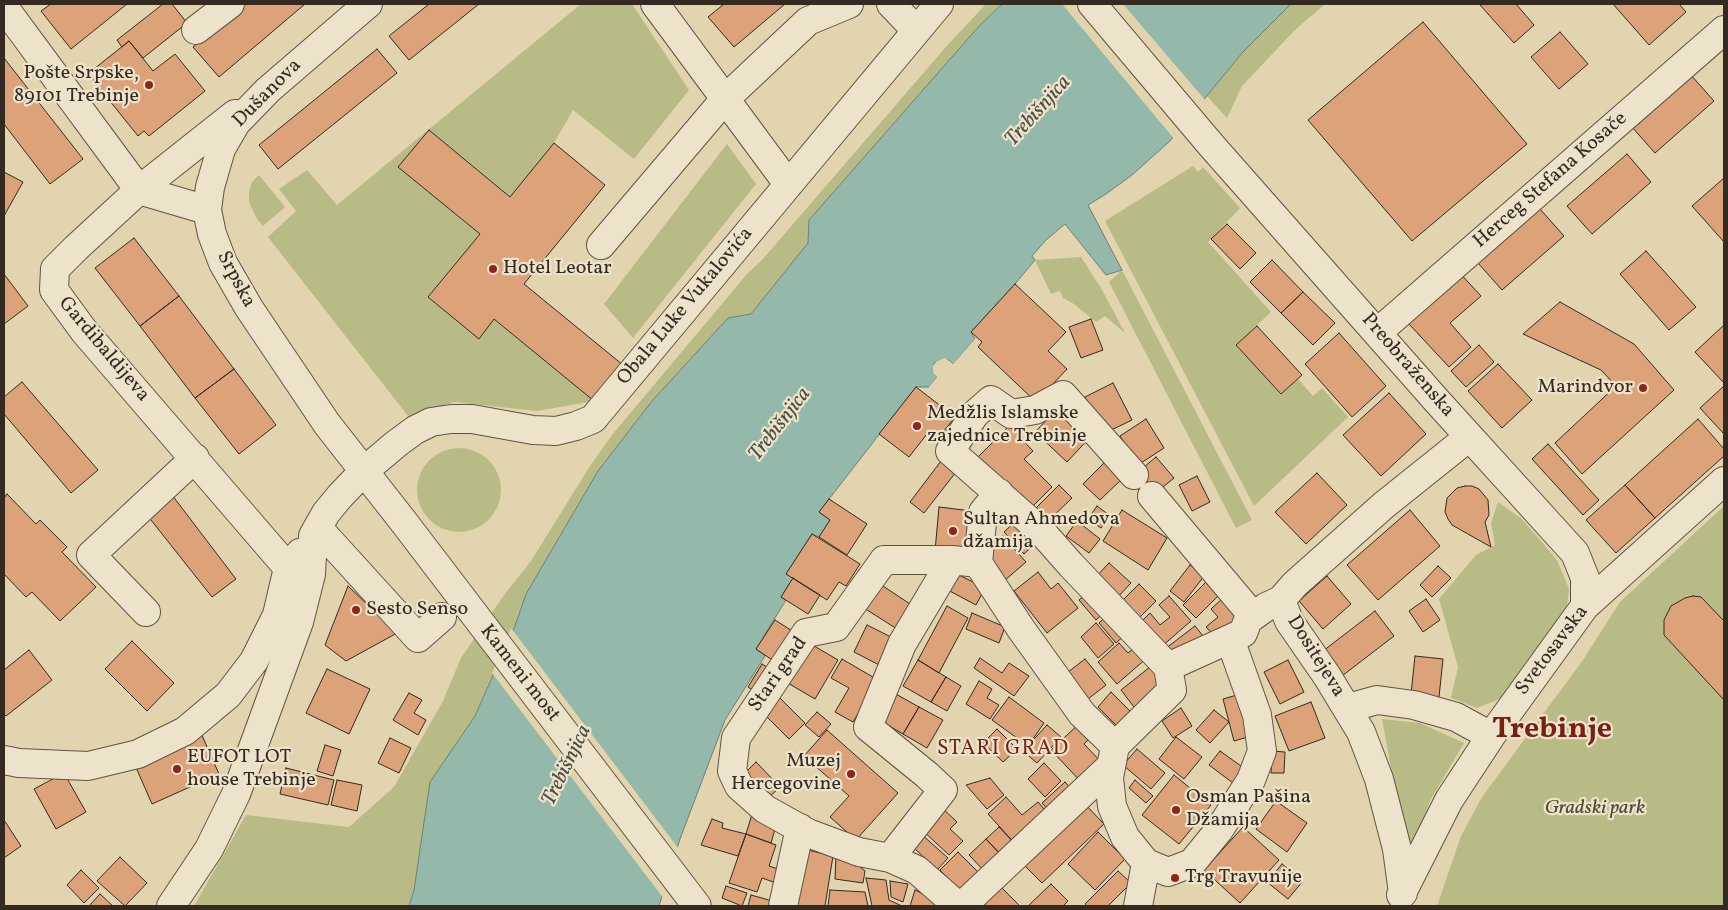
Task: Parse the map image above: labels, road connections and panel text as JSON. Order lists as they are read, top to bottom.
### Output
{
  "streets": {
    "street": [
      "Dušanova",
      "Herceg Stefana Kosače",
      "Srpska",
      "Obala Luke Vukalovića",
      "Gardibaldijeva",
      "Preobraženska",
      "Svetosavska",
      "Dositejeva",
      "Kameni most",
      "Stari grad"
    ]
  },
  "crossings": [
    ["Dušanova", "Srpska"],
    ["Dušanova", "Gardibaldijeva"],
    ["Herceg Stefana Kosače", "Preobraženska"],
    ["Srpska", "Obala Luke Vukalovića"],
    ["Srpska", "Kameni most"],
    ["Preobraženska", "Svetosavska"],
    ["Preobraženska", "Dositejeva"],
    ["Svetosavska", "Dositejeva"]
  ],
  "districts": ["Trebinje", "STARI GRAD"],
  "water": ["Trebišnjica"],
  "parks": ["Gradski park"],
  "places": [
    "Pošte Srpske, 89101 Trebinje",
    "Hotel Leotar",
    "Marindvor",
    "Medžlis Islamske zajednice Trebinje",
    "Sultan Ahmedova džamija",
    "Sesto Senso",
    "EUFOT LOT house Trebinje",
    "Muzej Hercegovine",
    "Osman Pašina Džamija",
    "Trg Travunije"
  ]
}
